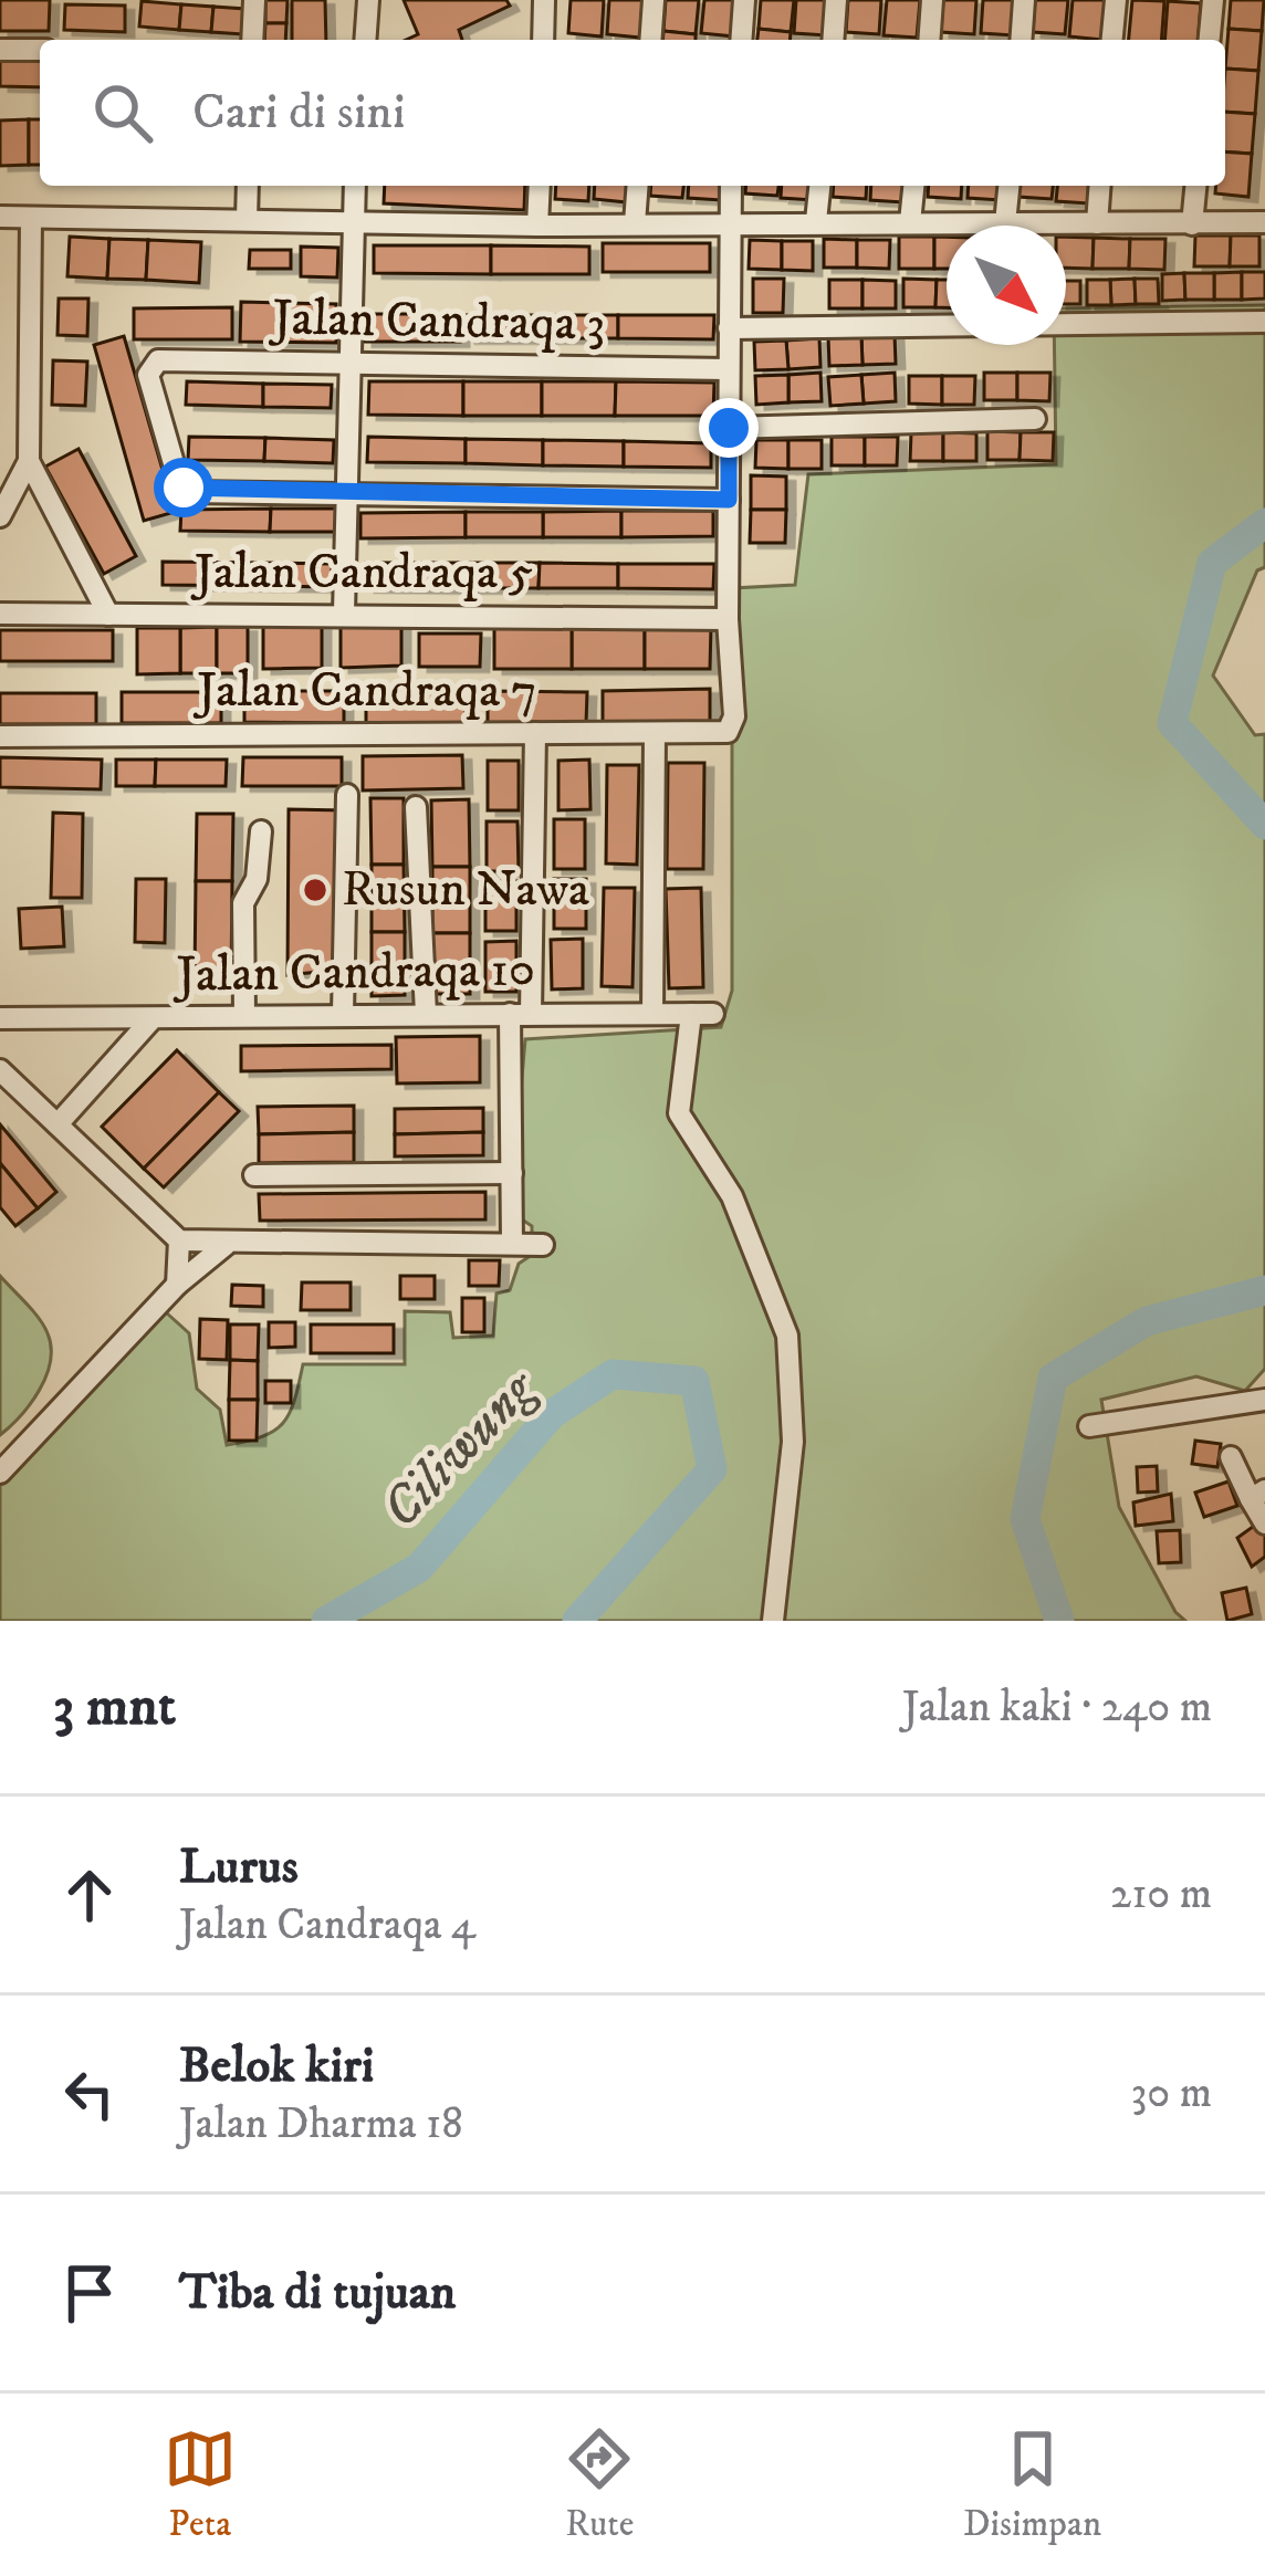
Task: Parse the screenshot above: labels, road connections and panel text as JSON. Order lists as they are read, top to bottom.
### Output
{
  "streets": {
    "street": [
      "Jalan Candraqa 3",
      "Jalan Candraqa 5",
      "Jalan Candraqa 7",
      "Jalan Candraqa 10"
    ]
  },
  "crossings": [
    ["Jalan Candraqa 5", "Jalan Candraqa 7"]
  ],
  "water": ["Ciliwung"],
  "places": ["Rusun Nawa"],
  "north": "bottom right",
  "page": {
    "search": "Cari di sini",
    "heading": ["3 mnt", "Jalan kaki · 240 m"],
    "list": [
      ["Lurus", "Jalan Candraqa 4", "210 m"],
      ["Belok kiri", "Jalan Dharma 18", "30 m"],
      "Tiba di tujuan"
    ],
    "nav": ["Peta", "Rute", "Disimpan"]
  }
}
